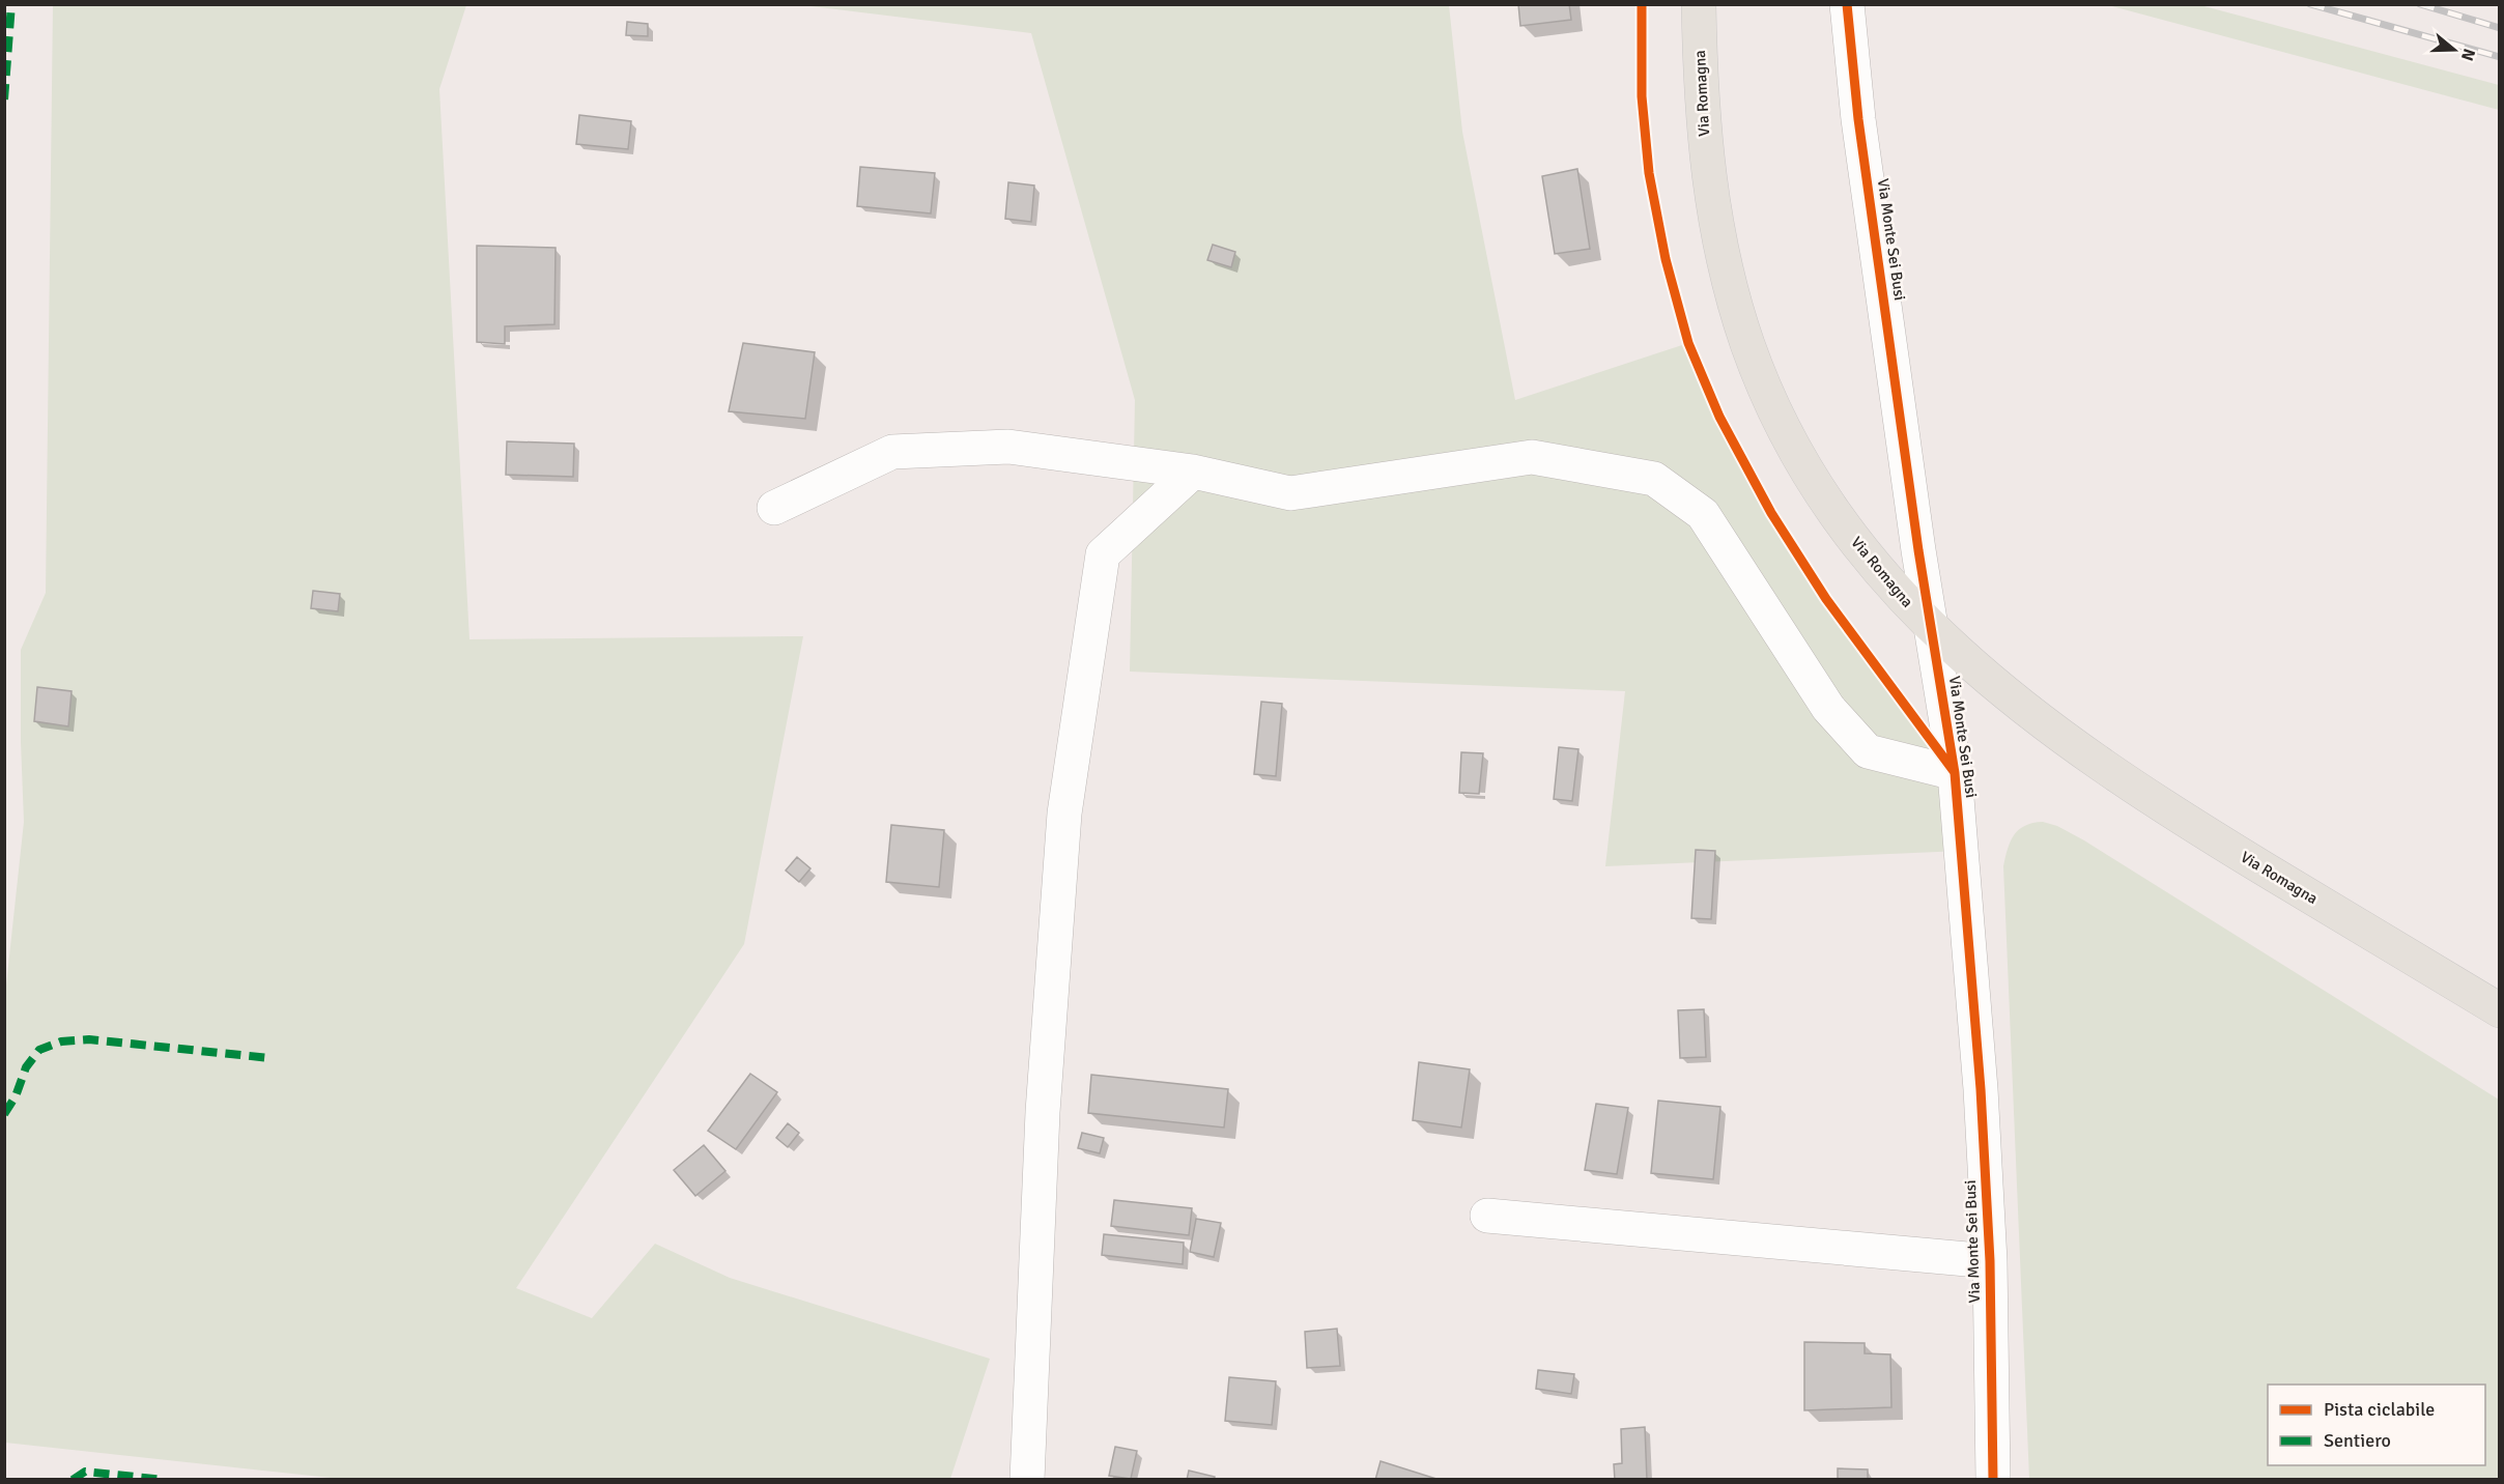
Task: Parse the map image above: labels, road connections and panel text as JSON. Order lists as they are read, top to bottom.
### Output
{
  "streets": {
    "main road": ["Via Romagna"],
    "street": ["Via Monte Sei Busi"]
  },
  "crossings": [
    ["Via Romagna", "Via Monte Sei Busi"]
  ],
  "legend": ["Pista ciclabile", "Sentiero"],
  "north": "right"
}
